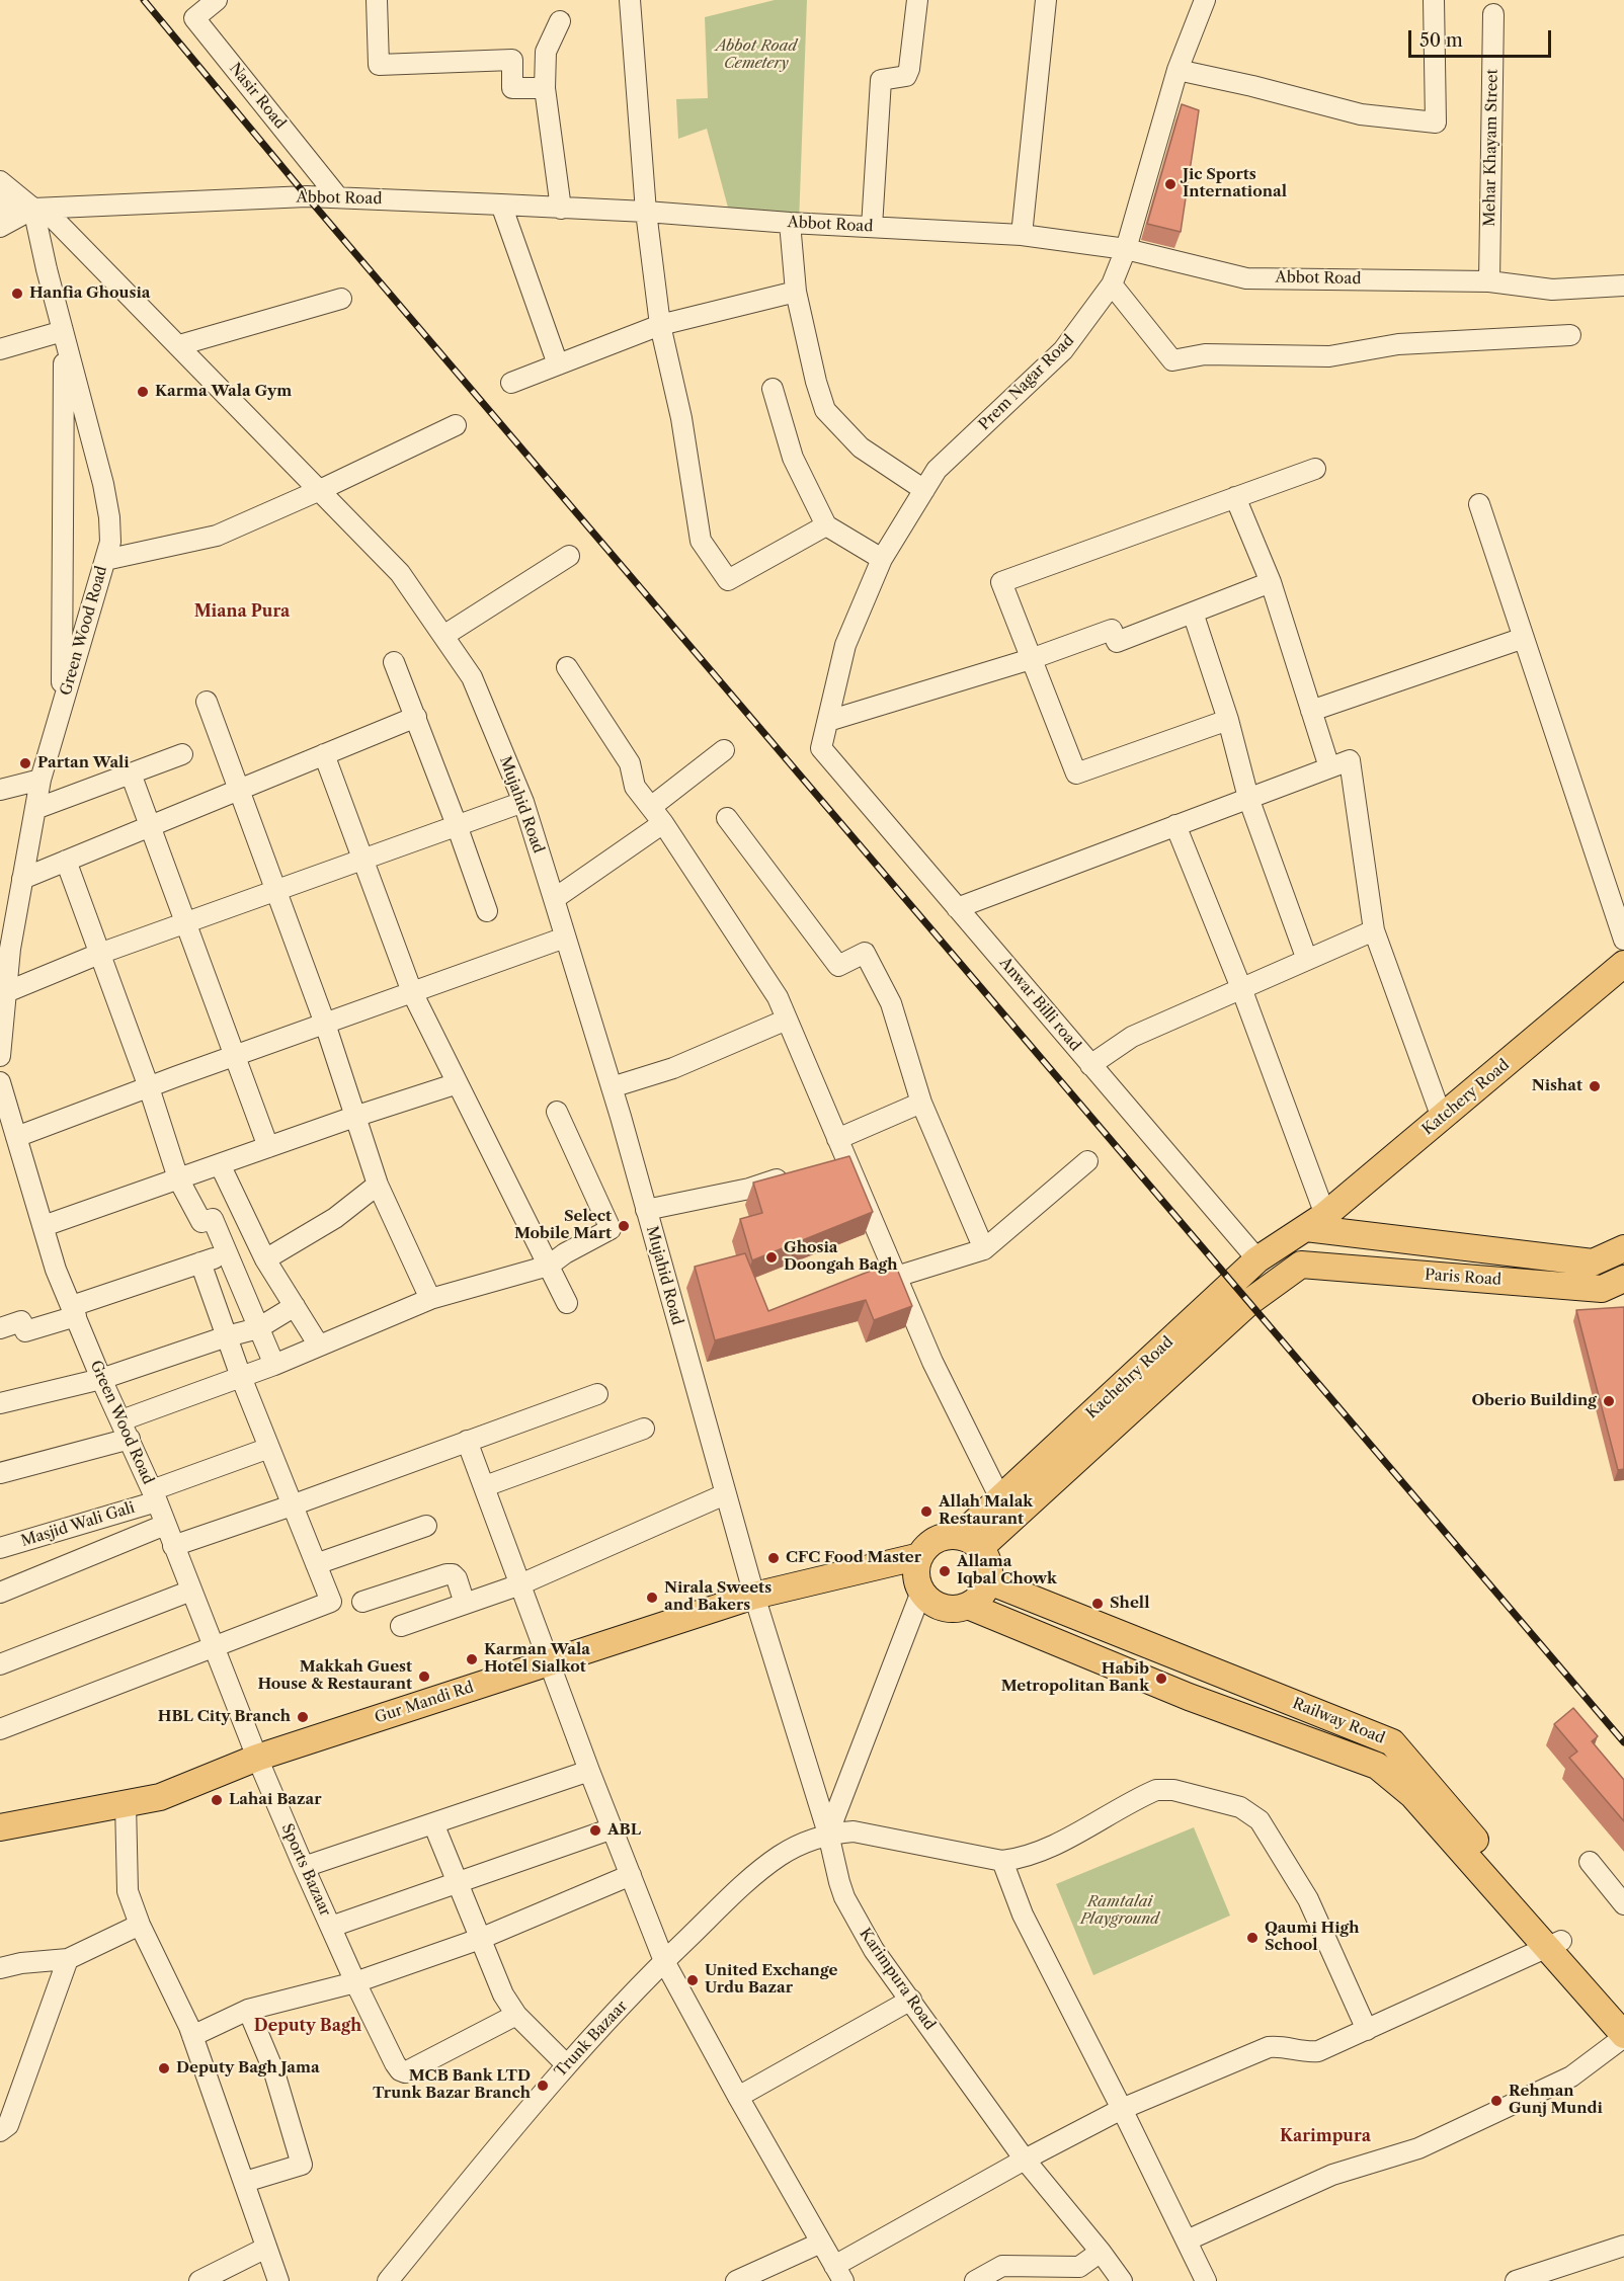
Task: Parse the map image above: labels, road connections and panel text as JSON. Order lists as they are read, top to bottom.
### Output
{
  "streets": {
    "main road": [
      "Katchery Road",
      "Paris Road",
      "Kachehry Road",
      "Gur Mandi Rd",
      "Railway Road"
    ],
    "street": [
      "Nasir Road",
      "Mehar Khayam Street",
      "Abbot Road",
      "Prem Nagar Road",
      "Green Wood Road",
      "Mujahid Road",
      "Anwar Billi road",
      "Masjid Wali Gali",
      "Sports Bazaar",
      "Karimpura Road",
      "Trunk Bazaar"
    ]
  },
  "crossings": [
    ["Nasir Road", "Abbot Road"],
    ["Mehar Khayam Street", "Abbot Road"],
    ["Abbot Road", "Prem Nagar Road"],
    ["Abbot Road", "Green Wood Road"],
    ["Abbot Road", "Mujahid Road"],
    ["Prem Nagar Road", "Anwar Billi road"],
    ["Green Wood Road", "Mujahid Road"],
    ["Green Wood Road", "Masjid Wali Gali"],
    ["Green Wood Road", "Gur Mandi Rd"],
    ["Green Wood Road", "Sports Bazaar"],
    ["Mujahid Road", "Gur Mandi Rd"],
    ["Mujahid Road", "Karimpura Road"],
    ["Anwar Billi road", "Kachehry Road"],
    ["Katchery Road", "Paris Road"],
    ["Katchery Road", "Kachehry Road"],
    ["Paris Road", "Kachehry Road"],
    ["Kachehry Road", "Gur Mandi Rd"],
    ["Kachehry Road", "Railway Road"],
    ["Gur Mandi Rd", "Railway Road"],
    ["Gur Mandi Rd", "Sports Bazaar"],
    ["Gur Mandi Rd", "Karimpura Road"],
    ["Karimpura Road", "Trunk Bazaar"]
  ],
  "districts": ["Miana Pura", "Deputy Bagh", "Karimpura"],
  "parks": ["Abbot Road Cemetery", "Ramtalai Playground"],
  "places": [
    "Jic Sports International",
    "Hanfia Ghousia",
    "Karma Wala Gym",
    "Partan Wali",
    "Nishat",
    "Select Mobile Mart",
    "Ghosia Doongah Bagh",
    "Oberio Building",
    "Allah Malak Restaurant",
    "CFC Food Master",
    "Allama Iqbal Chowk",
    "Nirala Sweets and Bakers",
    "Shell",
    "Karman Wala Hotel Sialkot",
    "Makkah Guest House & Restaurant",
    "Habib Metropolitan Bank",
    "HBL City Branch",
    "Lahai Bazar",
    "ABL",
    "Qaumi High School",
    "United Exchange Urdu Bazar",
    "Deputy Bagh Jama",
    "MCB Bank LTD Trunk Bazar Branch",
    "Rehman Gunj Mundi"
  ],
  "scale_bar": "50 m"
}
